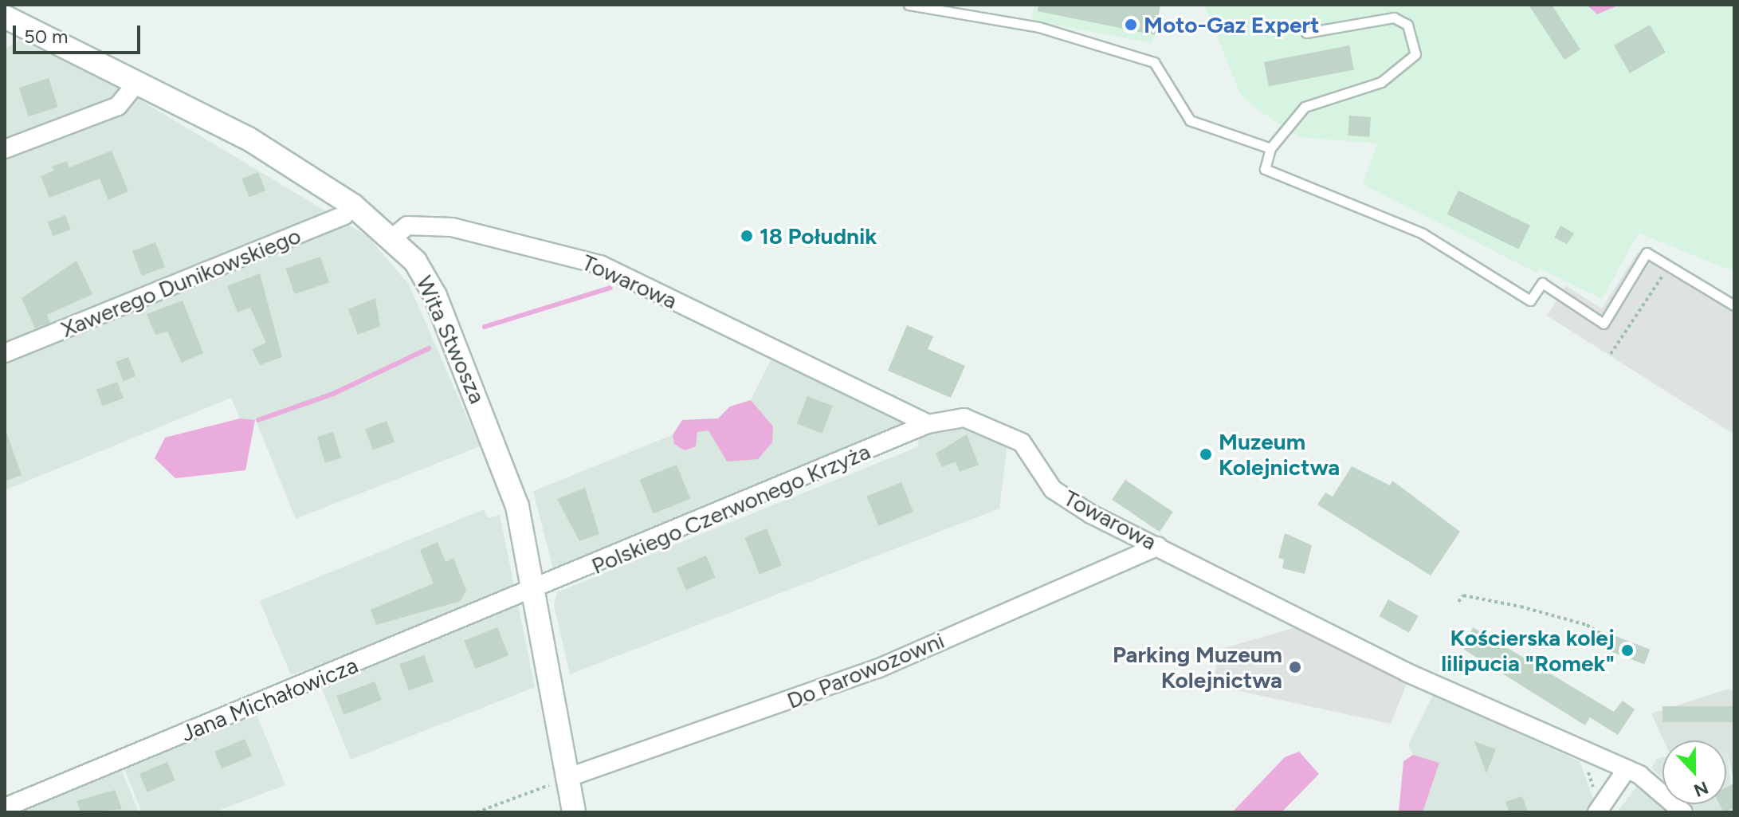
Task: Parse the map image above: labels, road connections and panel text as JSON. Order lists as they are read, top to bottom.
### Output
{
  "streets": {
    "street": [
      "Towarowa",
      "Xawerego Dunikowskiego",
      "Wita Stwosza",
      "Polskiego Czerwonego Krzyża",
      "Do Parowozowni",
      "Jana Michałowicza"
    ]
  },
  "crossings": [
    ["Towarowa", "Wita Stwosza"],
    ["Towarowa", "Polskiego Czerwonego Krzyża"],
    ["Towarowa", "Do Parowozowni"],
    ["Xawerego Dunikowskiego", "Wita Stwosza"],
    ["Wita Stwosza", "Polskiego Czerwonego Krzyża"],
    ["Wita Stwosza", "Do Parowozowni"],
    ["Wita Stwosza", "Jana Michałowicza"],
    ["Polskiego Czerwonego Krzyża", "Jana Michałowicza"]
  ],
  "places": [
    "Moto-Gaz Expert",
    "18 Południk",
    "Muzeum Kolejnictwa",
    "Kościerska kolej lilipucia \"Romek\"",
    "Parking Muzeum Kolejnictwa"
  ],
  "scale_bar": "50 m",
  "north": "bottom"
}
